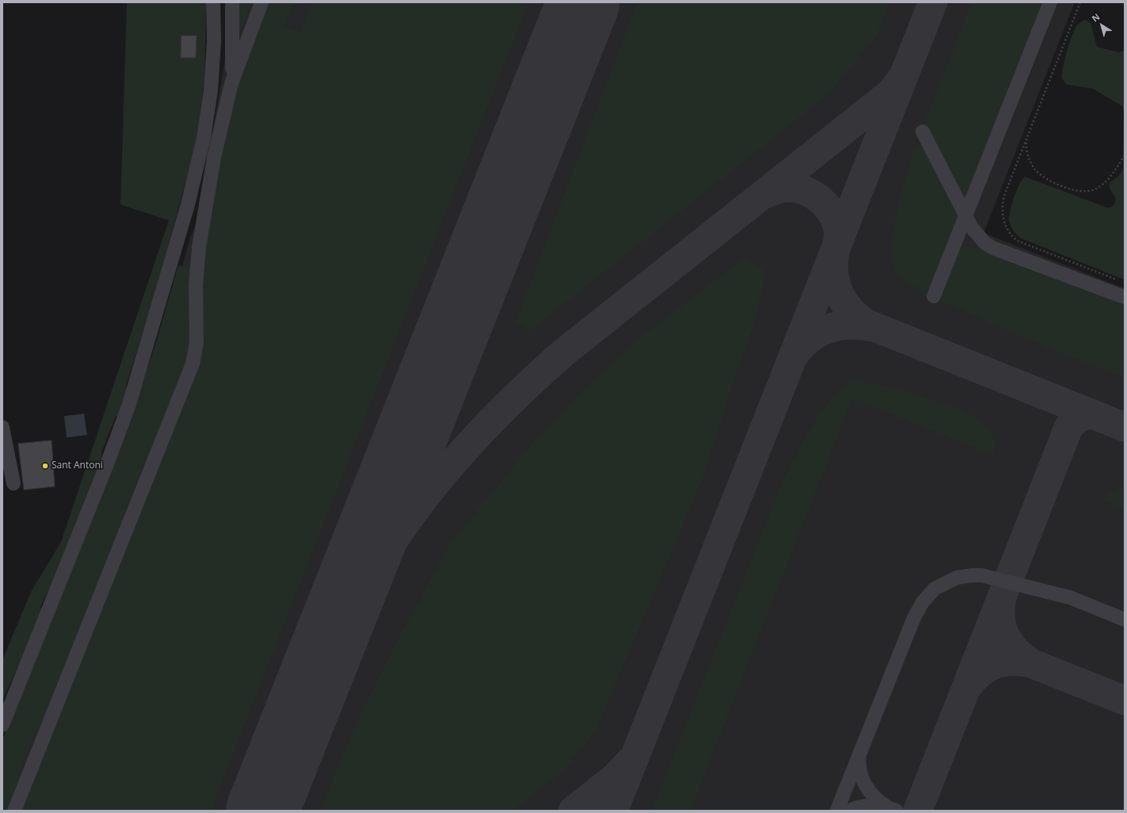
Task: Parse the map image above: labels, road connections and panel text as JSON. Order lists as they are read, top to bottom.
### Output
{
  "places": ["Sant Antoni"],
  "north": "top left"
}
